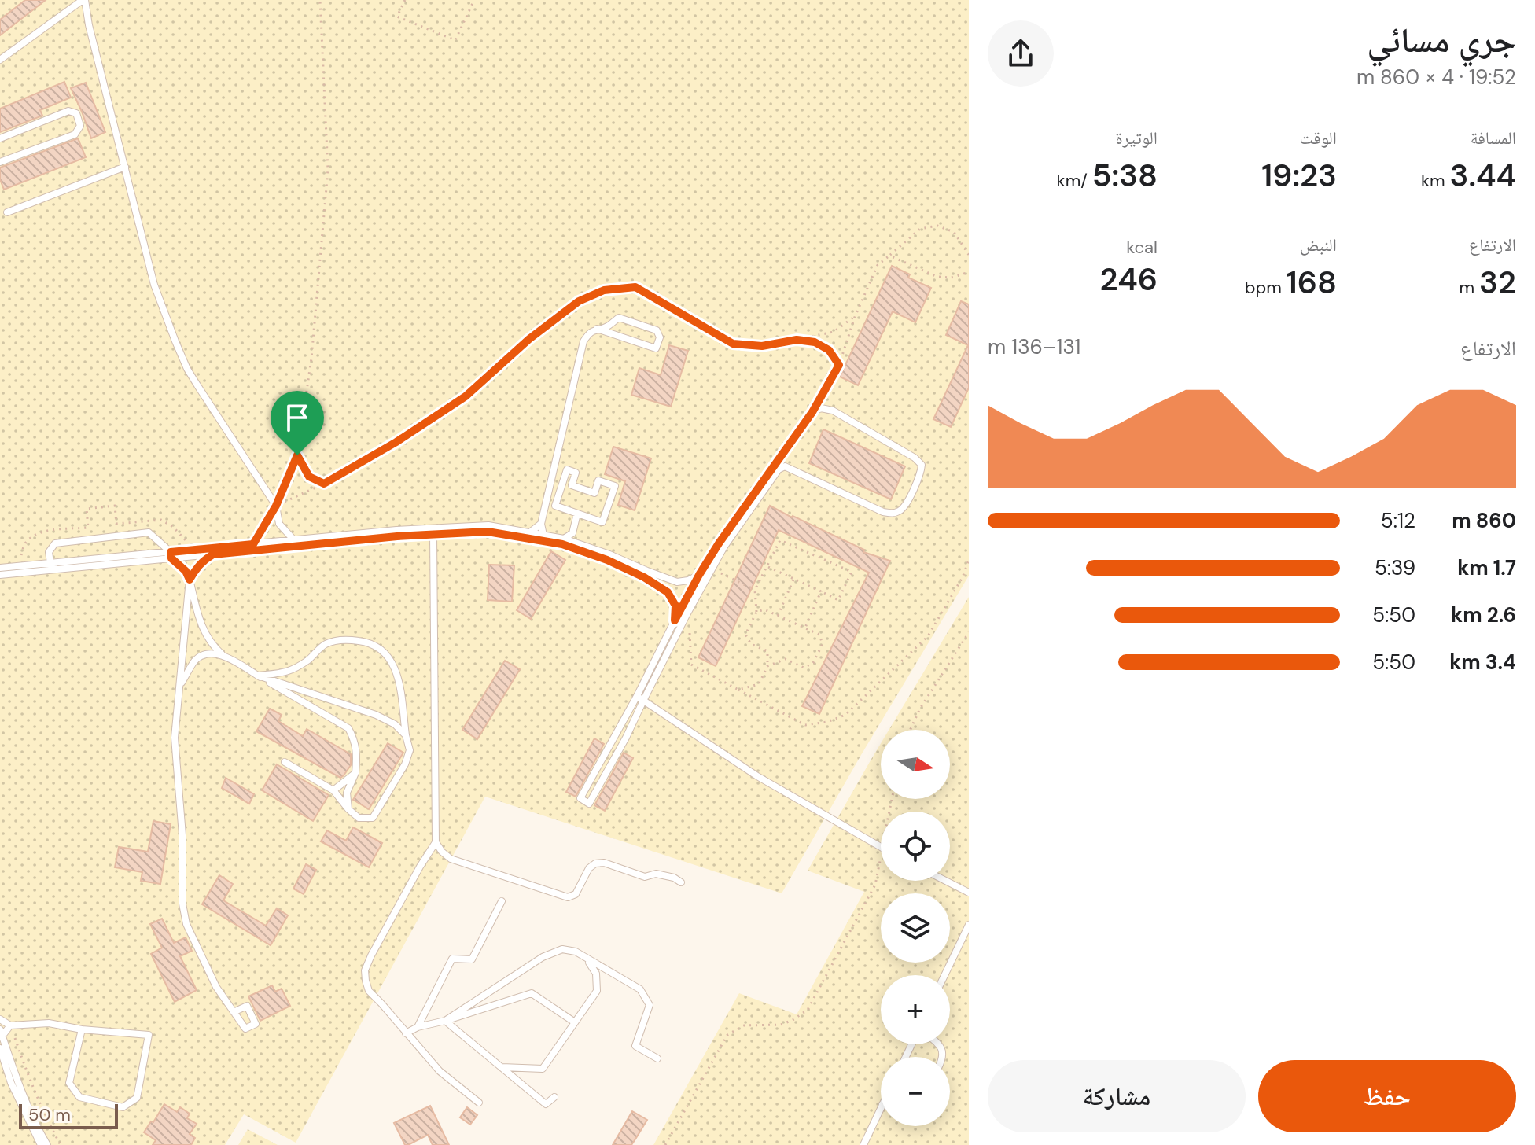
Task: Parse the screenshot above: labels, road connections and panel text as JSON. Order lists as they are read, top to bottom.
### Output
{
  "scale_bar": "50 m",
  "north": "right",
  "page": {
    "heading": ["جري مسائي", "19:52 · 4 × 860 m"],
    "stats": [
      ["المسافة", "3.44 km"],
      ["الوقت", "19:23"],
      ["الوتيرة", "5:38 /km"],
      ["الارتفاع", "32 m"],
      ["النبض", "168 bpm"],
      ["kcal", "246"]
    ],
    "chart": ["الارتفاع", "131–136 m"],
    "list": [
      {
        "name": "860 m",
        "note": "5:12"
      },
      {
        "name": "1.7 km",
        "note": "5:39"
      },
      {
        "name": "2.6 km",
        "note": "5:50"
      },
      {
        "name": "3.4 km",
        "note": "5:50"
      }
    ],
    "map_buttons": ["+", "−"],
    "buttons": ["حفظ", "مشاركة"],
    "scale": "50 m"
  }
}
